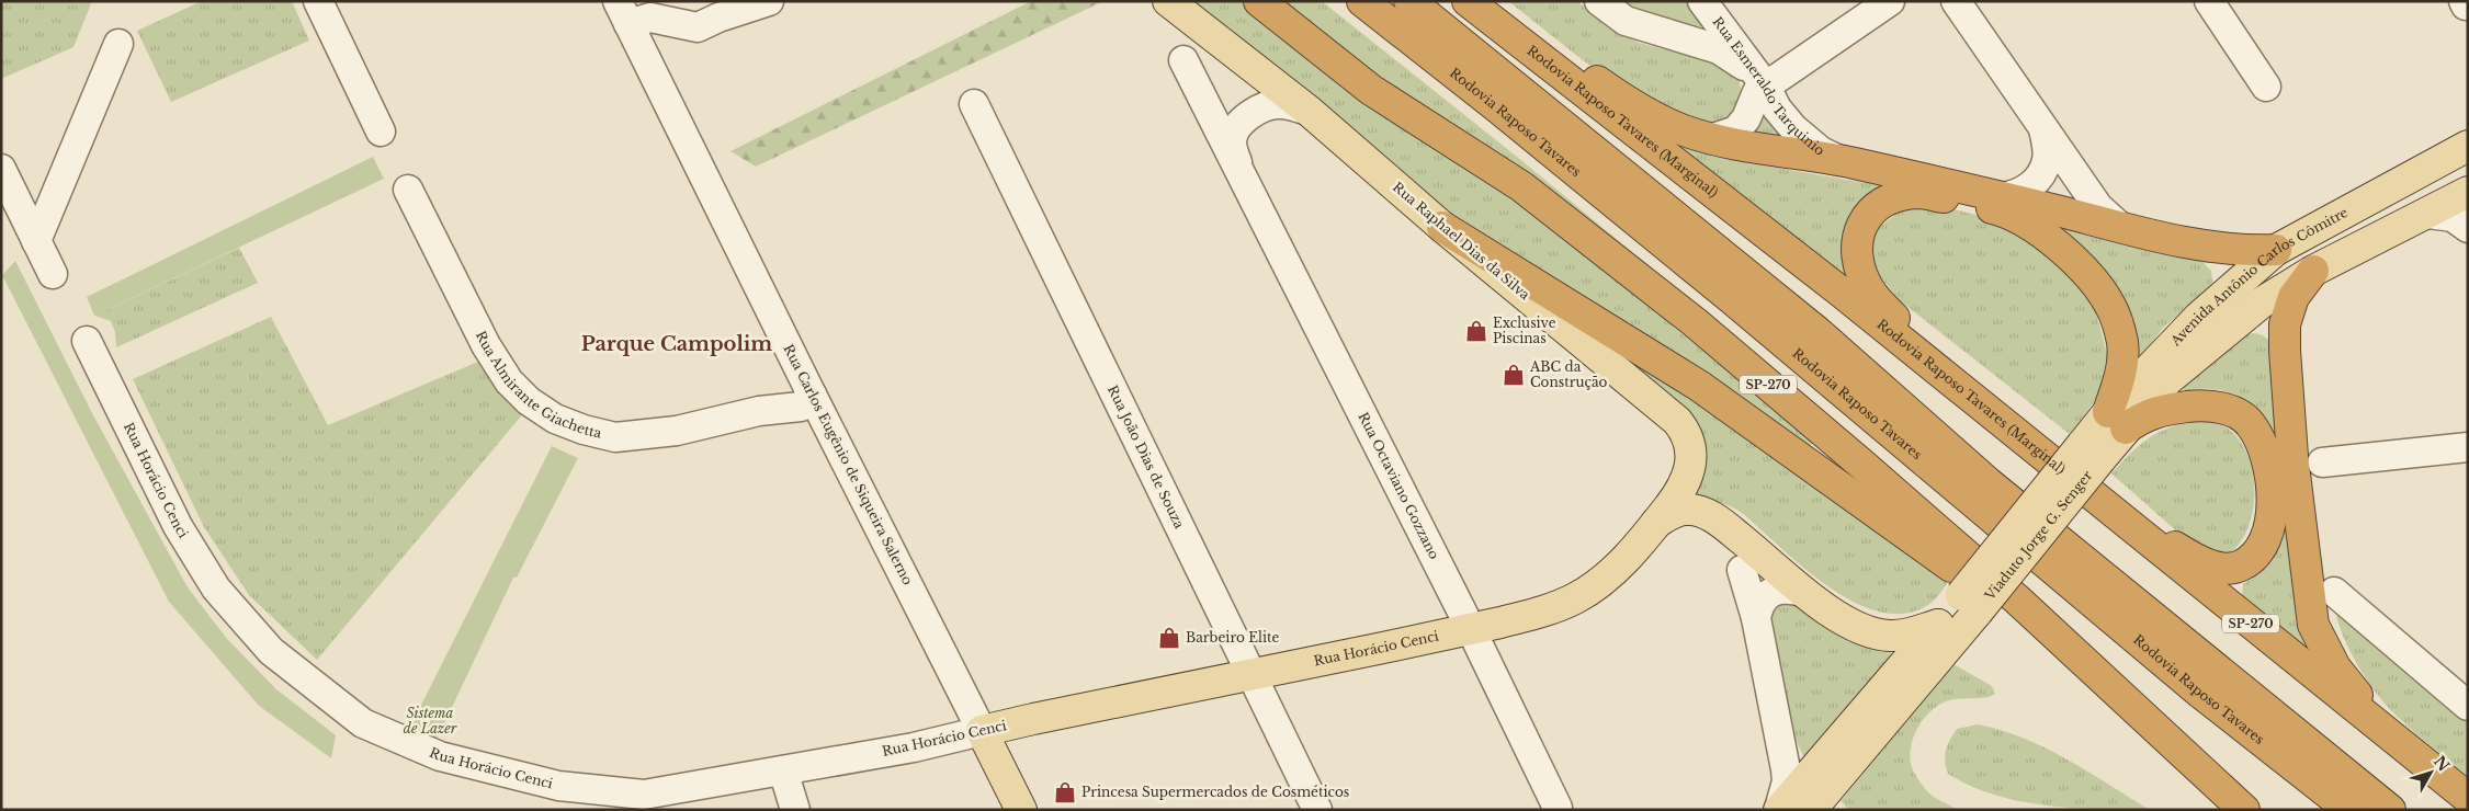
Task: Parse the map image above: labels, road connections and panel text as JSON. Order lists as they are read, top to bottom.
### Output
{
  "streets": {
    "highway": ["Rodovia Raposo Tavares", "Rodovia Raposo Tavares (Marginal)", "SP-270"],
    "main road": [
      "Rua Raphael Dias da Silva",
      "Avenida Antônio Carlos Cômitre",
      "Rua Carlos Eugênio de Siqueira Salerno",
      "Rua Horácio Cenci",
      "Viaduto Jorge G. Senger"
    ],
    "street": [
      "Rua Esmeraldo Tarquinio",
      "Rua Almirante Giachetta",
      "Rua João Dias de Souza",
      "Rua Octaviano Gozzano"
    ]
  },
  "crossings": [
    ["Rua Raphael Dias da Silva", "Rua Horácio Cenci"],
    ["Rua Raphael Dias da Silva", "Rua Octaviano Gozzano"],
    ["Avenida Antônio Carlos Cômitre", "Viaduto Jorge G. Senger"],
    ["Rua Almirante Giachetta", "Rua Carlos Eugênio de Siqueira Salerno"],
    ["Rua João Dias de Souza", "Rua Horácio Cenci"],
    ["Rua Carlos Eugênio de Siqueira Salerno", "Rua Horácio Cenci"],
    ["Rua Horácio Cenci", "Rua Octaviano Gozzano"]
  ],
  "districts": ["Parque Campolim"],
  "parks": ["Sistema de Lazer"],
  "places": {
    "shop": [
      "Exclusive Piscinas",
      "ABC da Construção",
      "Barbeiro Elite",
      "Princesa Supermercados de Cosméticos"
    ]
  },
  "north": "top right"
}
